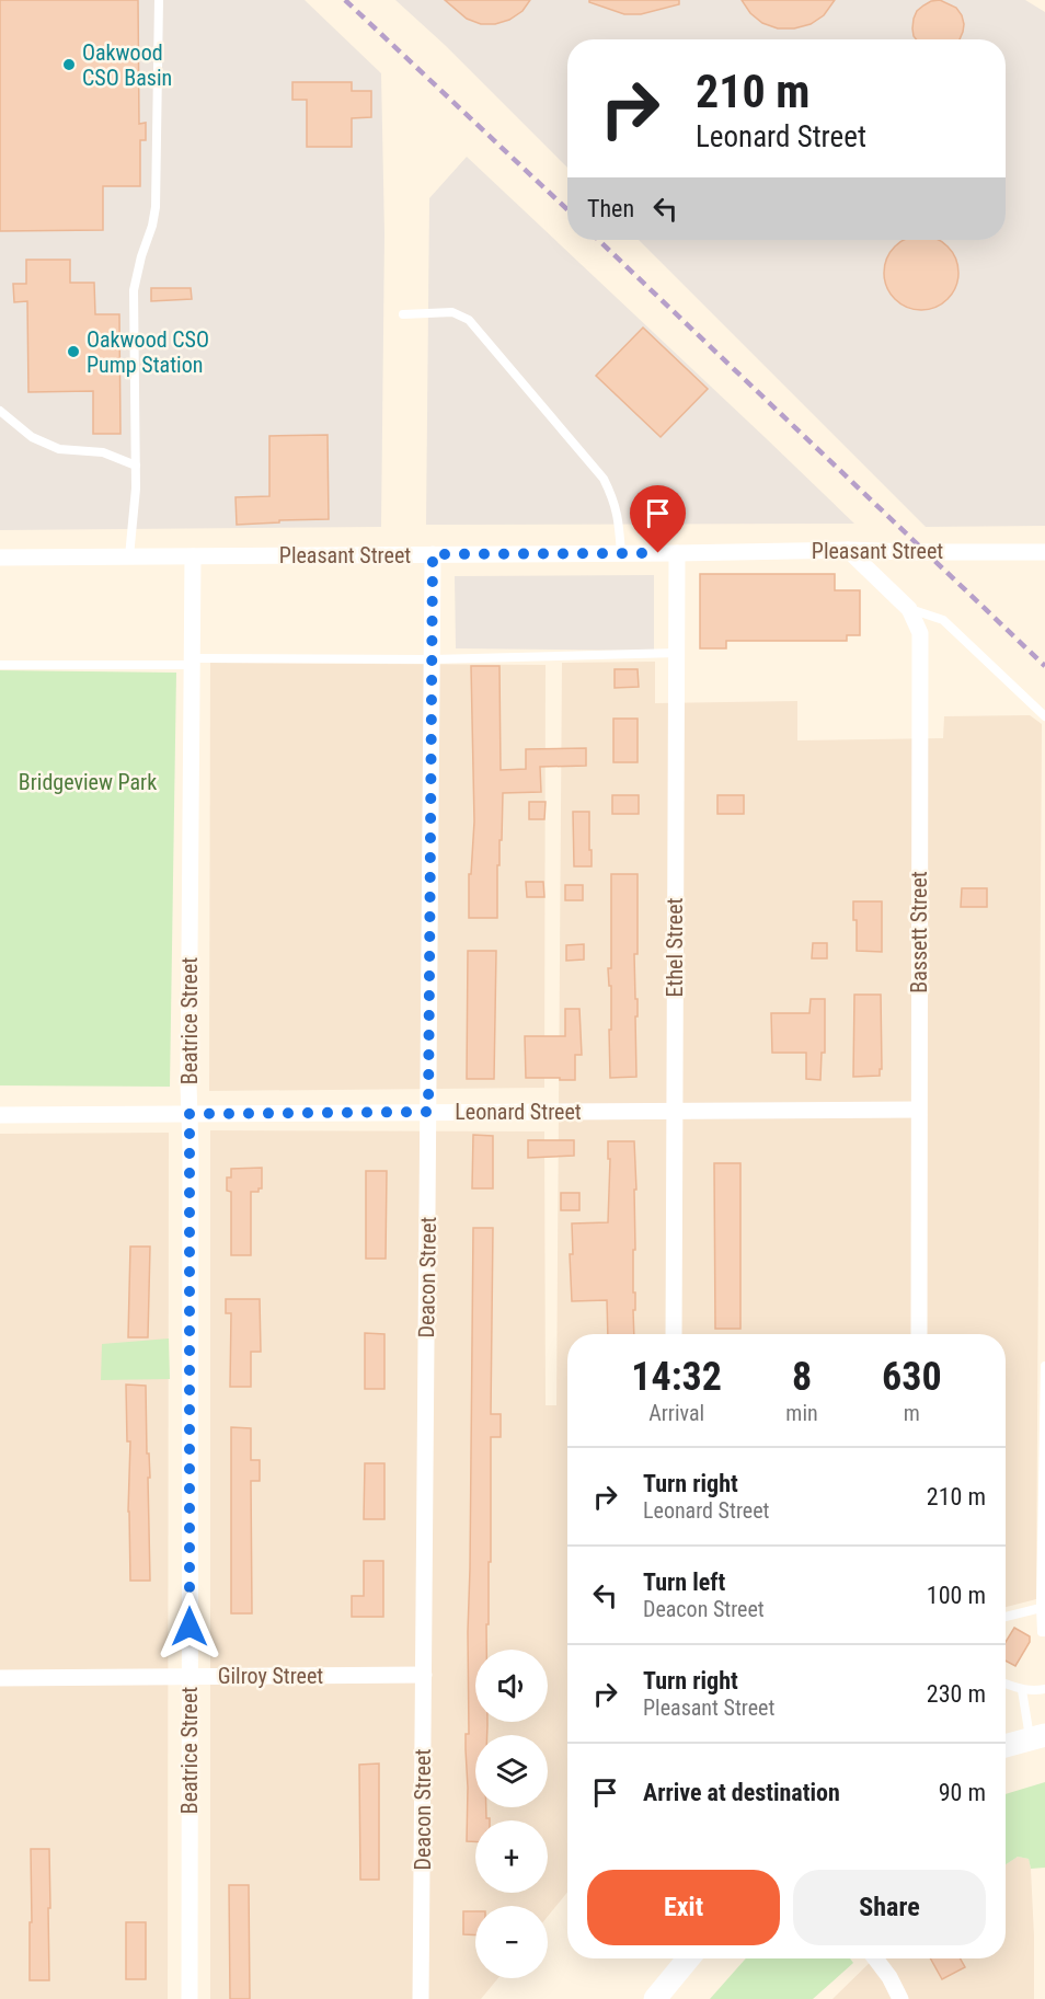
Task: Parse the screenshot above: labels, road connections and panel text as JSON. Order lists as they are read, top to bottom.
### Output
{
  "streets": {
    "street": [
      "Pleasant Street",
      "Bassett Street",
      "Ethel Street",
      "Beatrice Street",
      "Leonard Street",
      "Deacon Street",
      "Gilroy Street"
    ]
  },
  "crossings": [
    ["Pleasant Street", "Bassett Street"],
    ["Pleasant Street", "Ethel Street"],
    ["Pleasant Street", "Beatrice Street"],
    ["Pleasant Street", "Deacon Street"],
    ["Bassett Street", "Leonard Street"],
    ["Ethel Street", "Leonard Street"],
    ["Beatrice Street", "Leonard Street"],
    ["Beatrice Street", "Gilroy Street"],
    ["Leonard Street", "Deacon Street"],
    ["Deacon Street", "Gilroy Street"]
  ],
  "parks": ["Bridgeview Park"],
  "places": ["Oakwood CSO Basin", "Oakwood CSO Pump Station"],
  "page": {
    "turn": ["210 m", "Leonard Street"],
    "then": "Then",
    "eta": [
      "14:32",
      "Arrival",
      "8",
      "min",
      "630",
      "m"
    ],
    "list": [
      {
        "name": "Turn right",
        "note": "Leonard Street",
        "value": "210 m"
      },
      {
        "name": "Turn left",
        "note": "Deacon Street",
        "value": "100 m"
      },
      {
        "name": "Turn right",
        "note": "Pleasant Street",
        "value": "230 m"
      },
      {
        "name": "Arrive at destination",
        "value": "90 m"
      }
    ],
    "map_buttons": ["+", "−"],
    "buttons": ["Exit", "Share"]
  }
}
